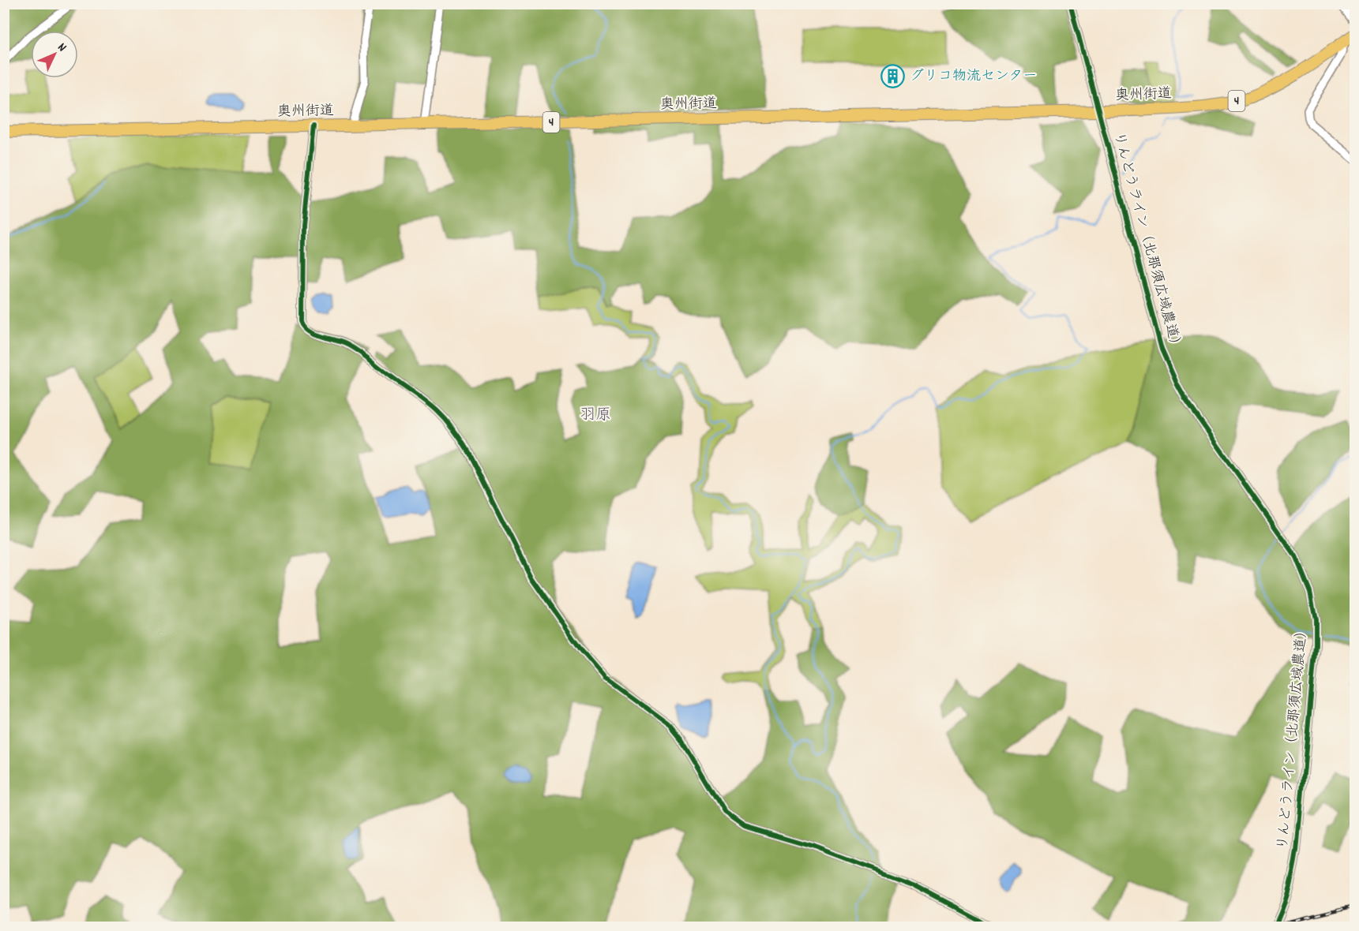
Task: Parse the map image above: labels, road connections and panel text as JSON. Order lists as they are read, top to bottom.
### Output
{
  "streets": {
    "highway": ["奥州街道", "4"],
    "street": ["りんどうライン（北那須広域農道）"]
  },
  "crossings": [
    ["奥州街道", "りんどうライン（北那須広域農道）"]
  ],
  "districts": ["羽原"],
  "places": {
    "building": ["グリコ物流センター"]
  },
  "north": "top right"
}
